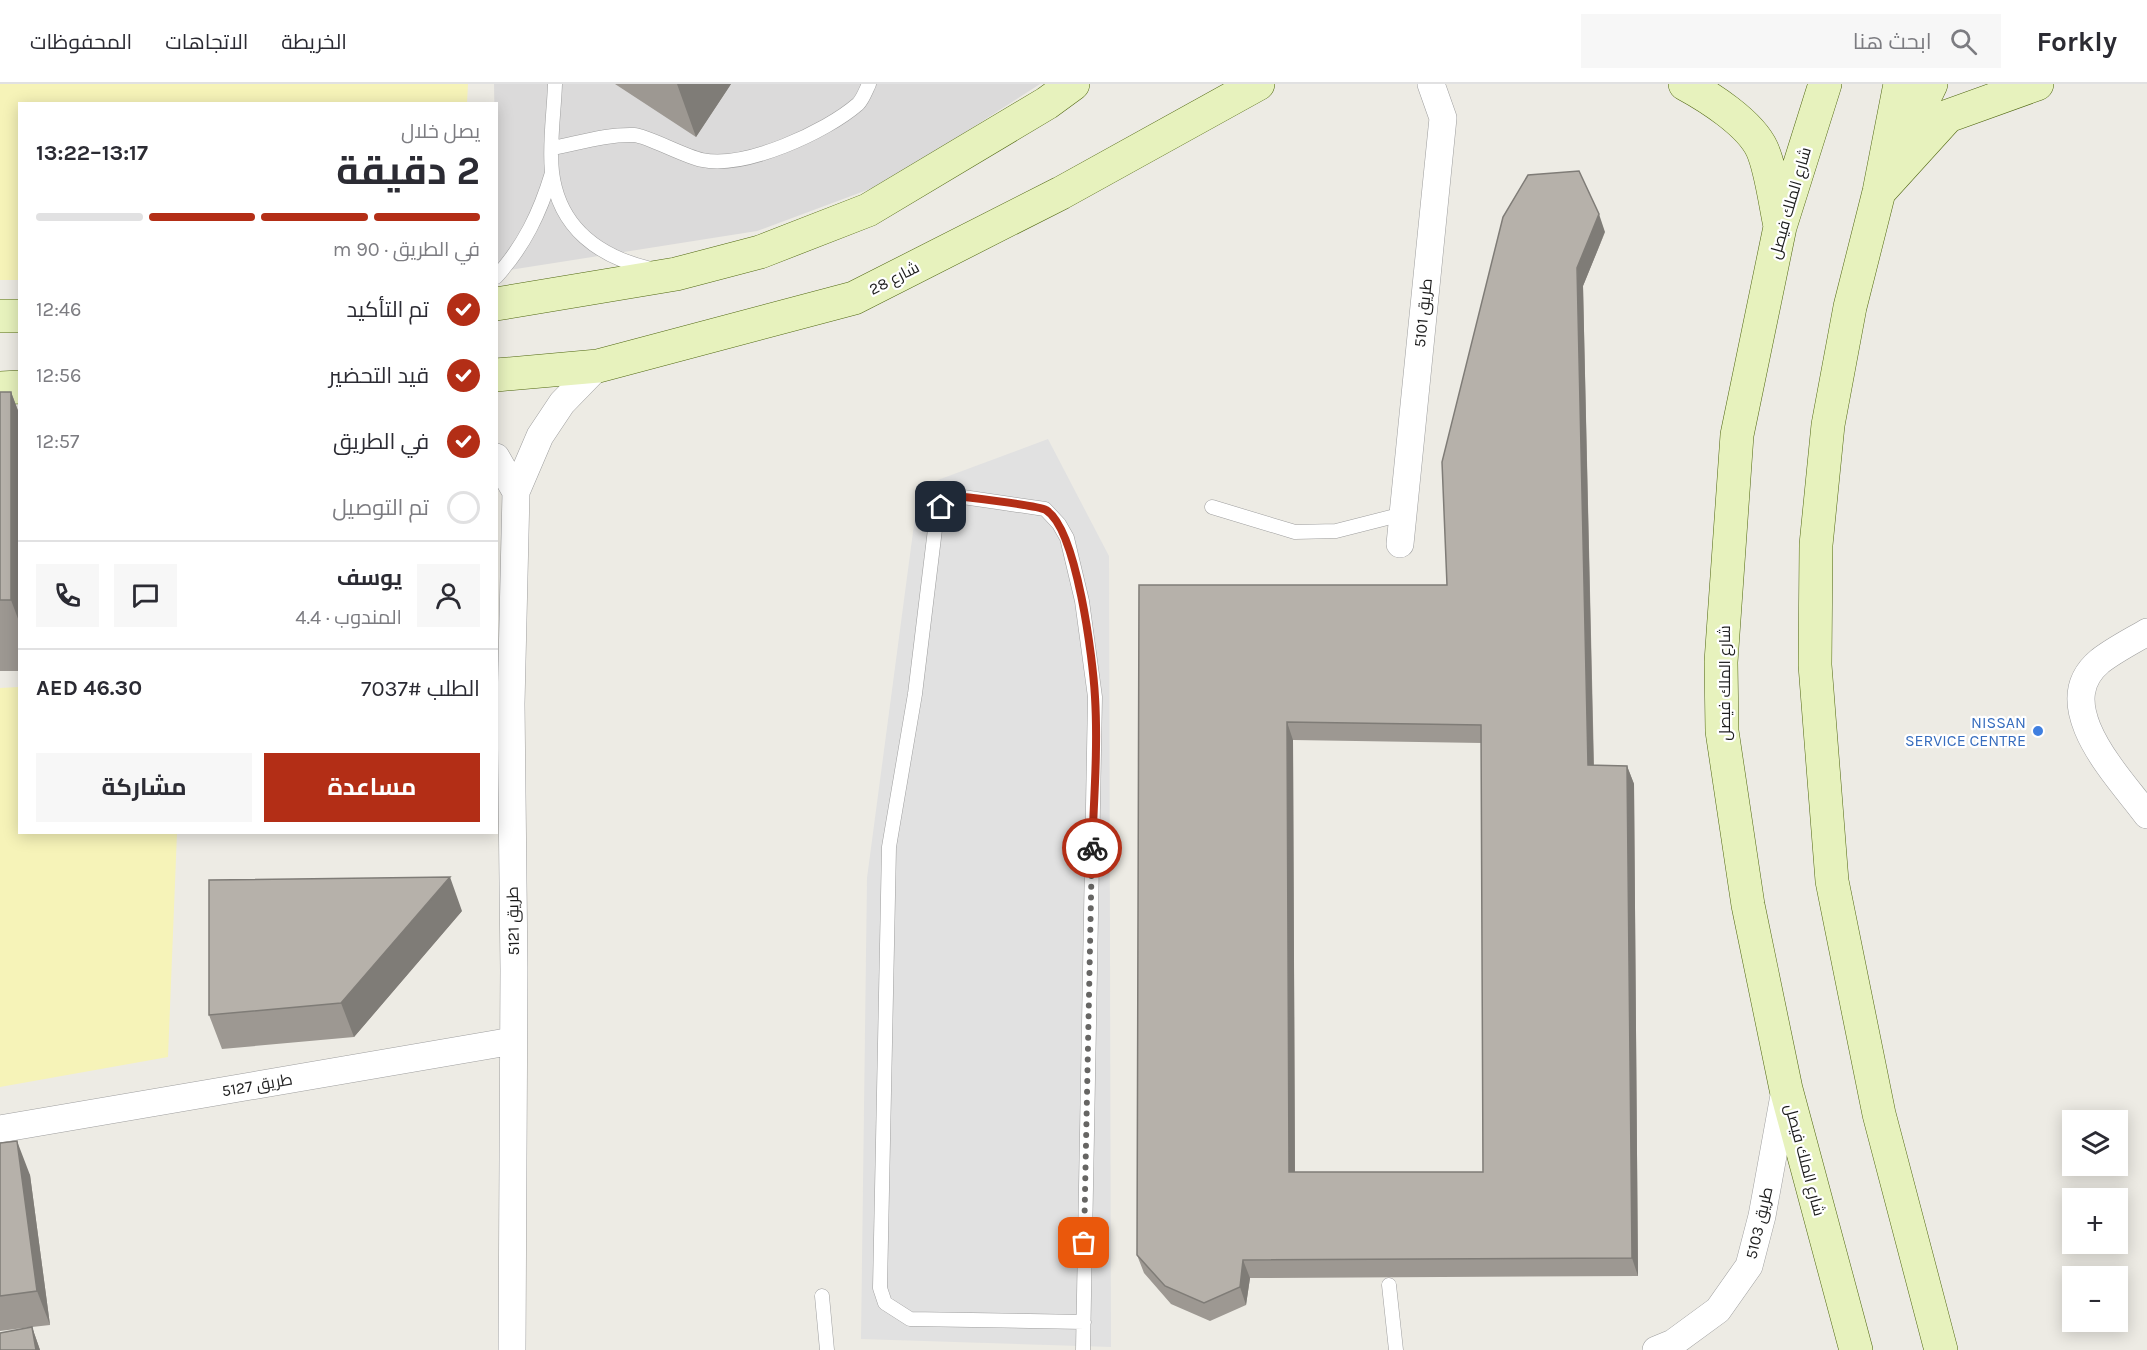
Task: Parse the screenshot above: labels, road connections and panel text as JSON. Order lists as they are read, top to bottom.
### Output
{
  "streets": {
    "main road": ["شارع الملك فيصل", "شارع 28"],
    "street": [
      "طريق 5101",
      "طريق 5121",
      "طريق 5127",
      "طريق 5103"
    ]
  },
  "crossings": [
    ["شارع الملك فيصل", "طريق 5103"],
    ["شارع 28", "طريق 5121"],
    ["طريق 5121", "طريق 5127"]
  ],
  "places": ["NISSAN SERVICE CENTRE"],
  "page": {
    "header": "Forkly",
    "search": "ابحث هنا",
    "nav": ["الخريطة", "الاتجاهات", "المحفوظات"],
    "heading": ["2 دقيقة", "يصل خلال", "13:17–13:22"],
    "panel": [
      "يوسف",
      "المندوب · 4.4",
      "الطلب #7037",
      "AED 46.30"
    ],
    "bar": "في الطريق · 90 m",
    "list": [
      ["تم التأكيد", "12:46"],
      ["قيد التحضير", "12:56"],
      ["في الطريق", "12:57"],
      "تم التوصيل"
    ],
    "buttons": ["مساعدة", "مشاركة"],
    "map_buttons": ["+", "−"]
  }
}
